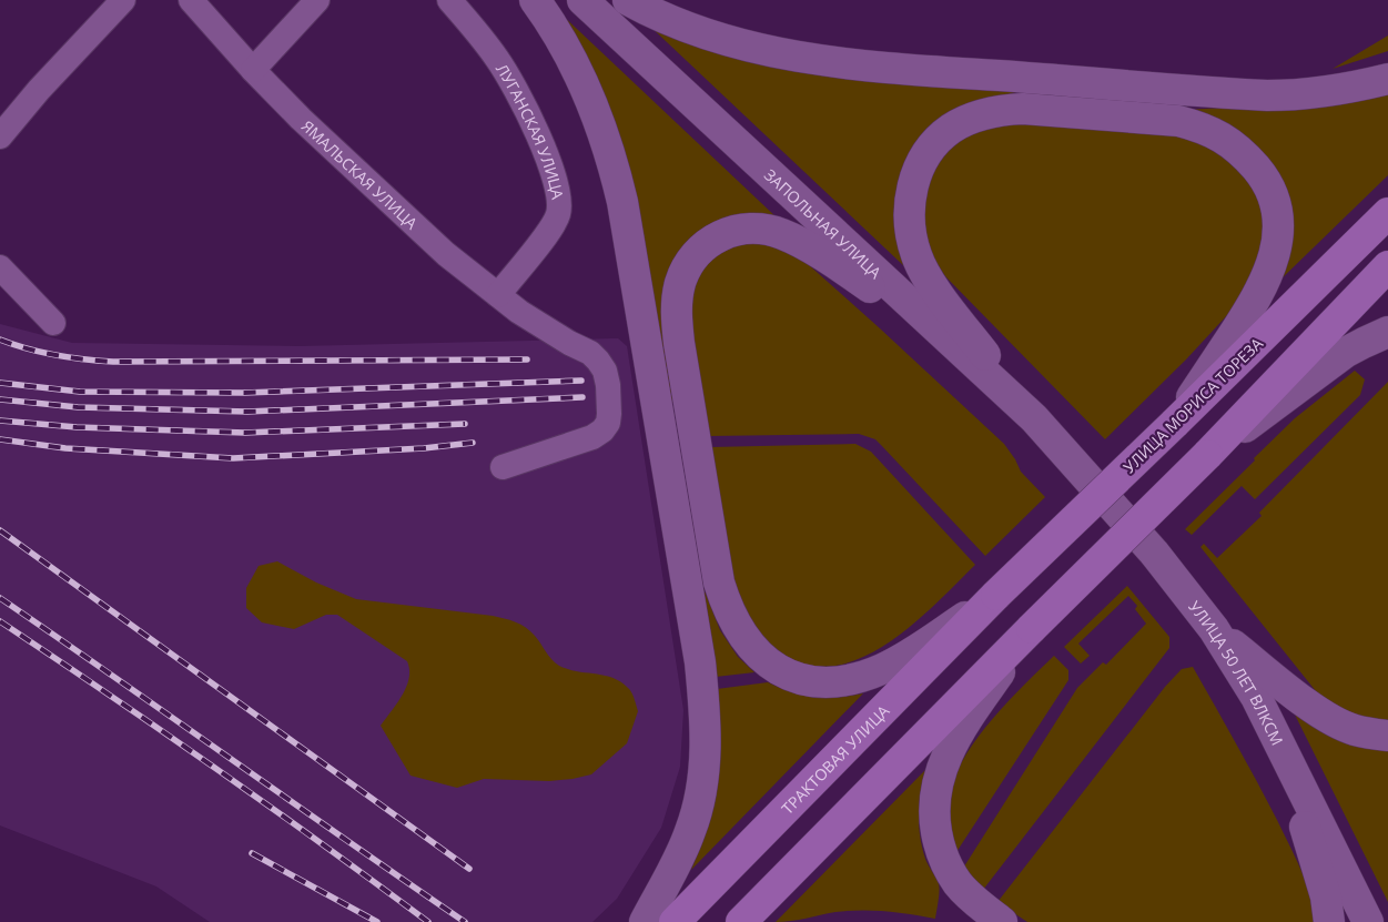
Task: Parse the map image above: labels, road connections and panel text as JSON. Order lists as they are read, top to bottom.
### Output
{
  "streets": {
    "main road": ["УЛИЦА МОРИСА ТОРЕЗА", "ТРАКТОВАЯ УЛИЦА"],
    "street": [
      "ЛУГАНСКАЯ УЛИЦА",
      "ЯМАЛЬСКАЯ УЛИЦА",
      "ЗАПОЛЬНАЯ УЛИЦА",
      "УЛИЦА 50 ЛЕТ ВЛКСМ"
    ]
  },
  "crossings": [
    ["ЛУГАНСКАЯ УЛИЦА", "ЯМАЛЬСКАЯ УЛИЦА"],
    ["ЗАПОЛЬНАЯ УЛИЦА", "УЛИЦА 50 ЛЕТ ВЛКСМ"],
    ["УЛИЦА МОРИСА ТОРЕЗА", "ТРАКТОВАЯ УЛИЦА"]
  ]
}
